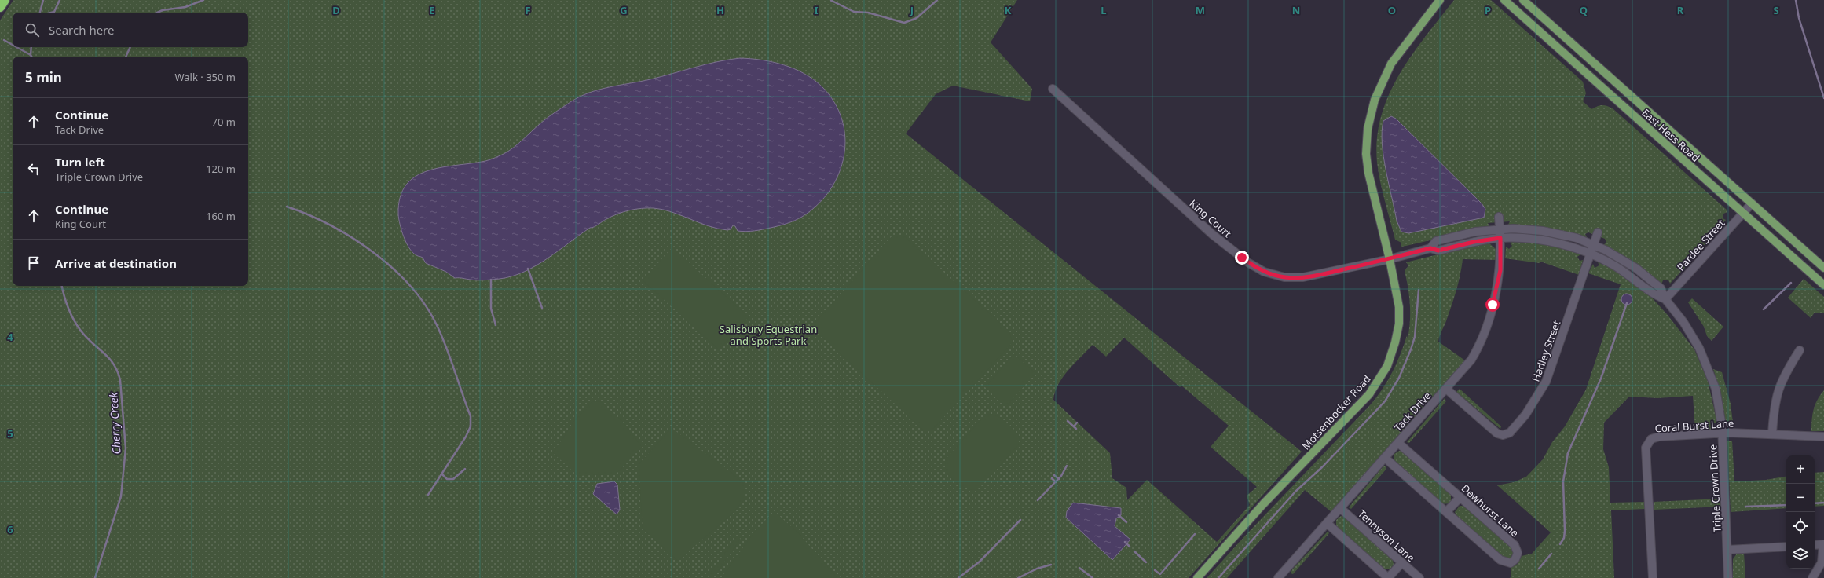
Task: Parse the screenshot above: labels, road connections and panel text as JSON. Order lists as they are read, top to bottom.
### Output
{
  "streets": {
    "main road": ["East Hess Road", "Motsenbocker Road"],
    "street": [
      "King Court",
      "Pardee Street",
      "Hadley Street",
      "Tack Drive",
      "Coral Burst Lane",
      "Triple Crown Drive",
      "Dewhurst Lane",
      "Tennyson Lane"
    ]
  },
  "crossings": [
    ["East Hess Road", "Pardee Street"],
    ["King Court", "Motsenbocker Road"],
    ["King Court", "Triple Crown Drive"],
    ["Pardee Street", "Triple Crown Drive"],
    ["Hadley Street", "Tack Drive"],
    ["Hadley Street", "Triple Crown Drive"],
    ["Tack Drive", "Triple Crown Drive"],
    ["Tack Drive", "Dewhurst Lane"],
    ["Tack Drive", "Tennyson Lane"],
    ["Motsenbocker Road", "Triple Crown Drive"],
    ["Coral Burst Lane", "Triple Crown Drive"]
  ],
  "water": ["Cherry Creek"],
  "parks": ["Salisbury Equestrian and Sports Park"],
  "page": {
    "search": "Search here",
    "heading": ["5 min", "Walk · 350 m"],
    "list": [
      ["Continue", "Tack Drive", "70 m"],
      ["Turn left", "Triple Crown Drive", "120 m"],
      ["Continue", "King Court", "160 m"],
      "Arrive at destination"
    ],
    "map_buttons": ["+", "−"]
  },
  "grid": {
    "columns": [
      "D",
      "E",
      "F",
      "G",
      "H",
      "I",
      "J",
      "K",
      "L",
      "M",
      "N",
      "O",
      "P",
      "Q",
      "R",
      "S"
    ],
    "rows": ["4", "5", "6"]
  }
}
